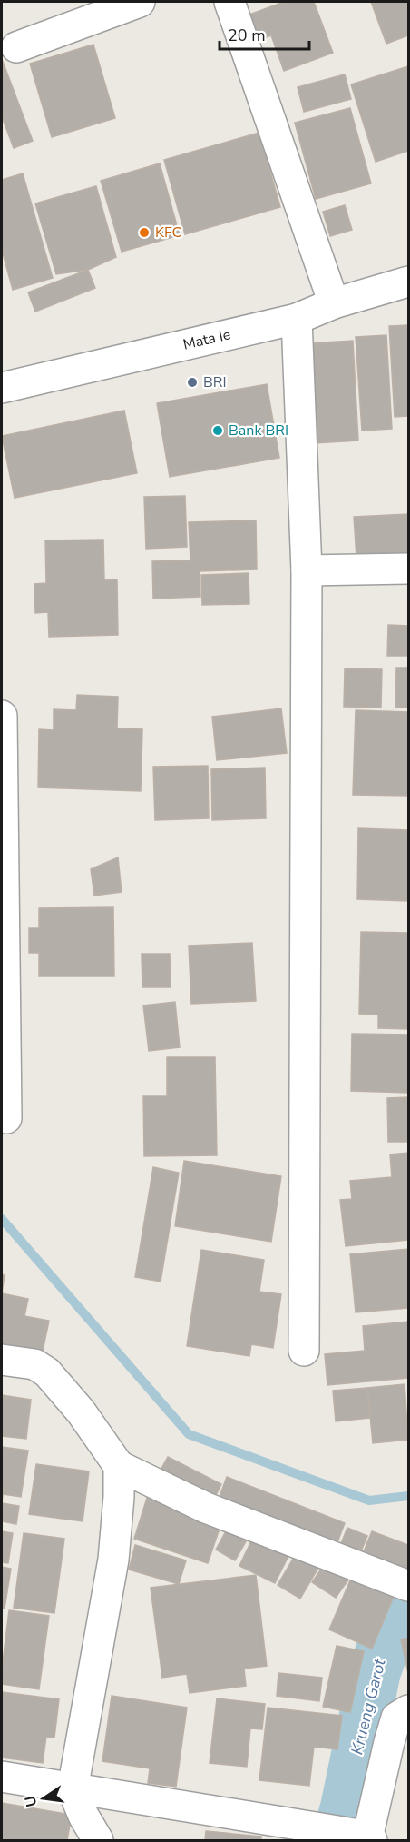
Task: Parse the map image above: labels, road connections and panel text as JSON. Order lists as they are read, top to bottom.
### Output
{
  "streets": {
    "street": ["Mata Ie"]
  },
  "water": ["Krueng Garot"],
  "places": ["KFC", "BRI", "Bank BRI"],
  "scale_bar": "20 m",
  "north": "left"
}
